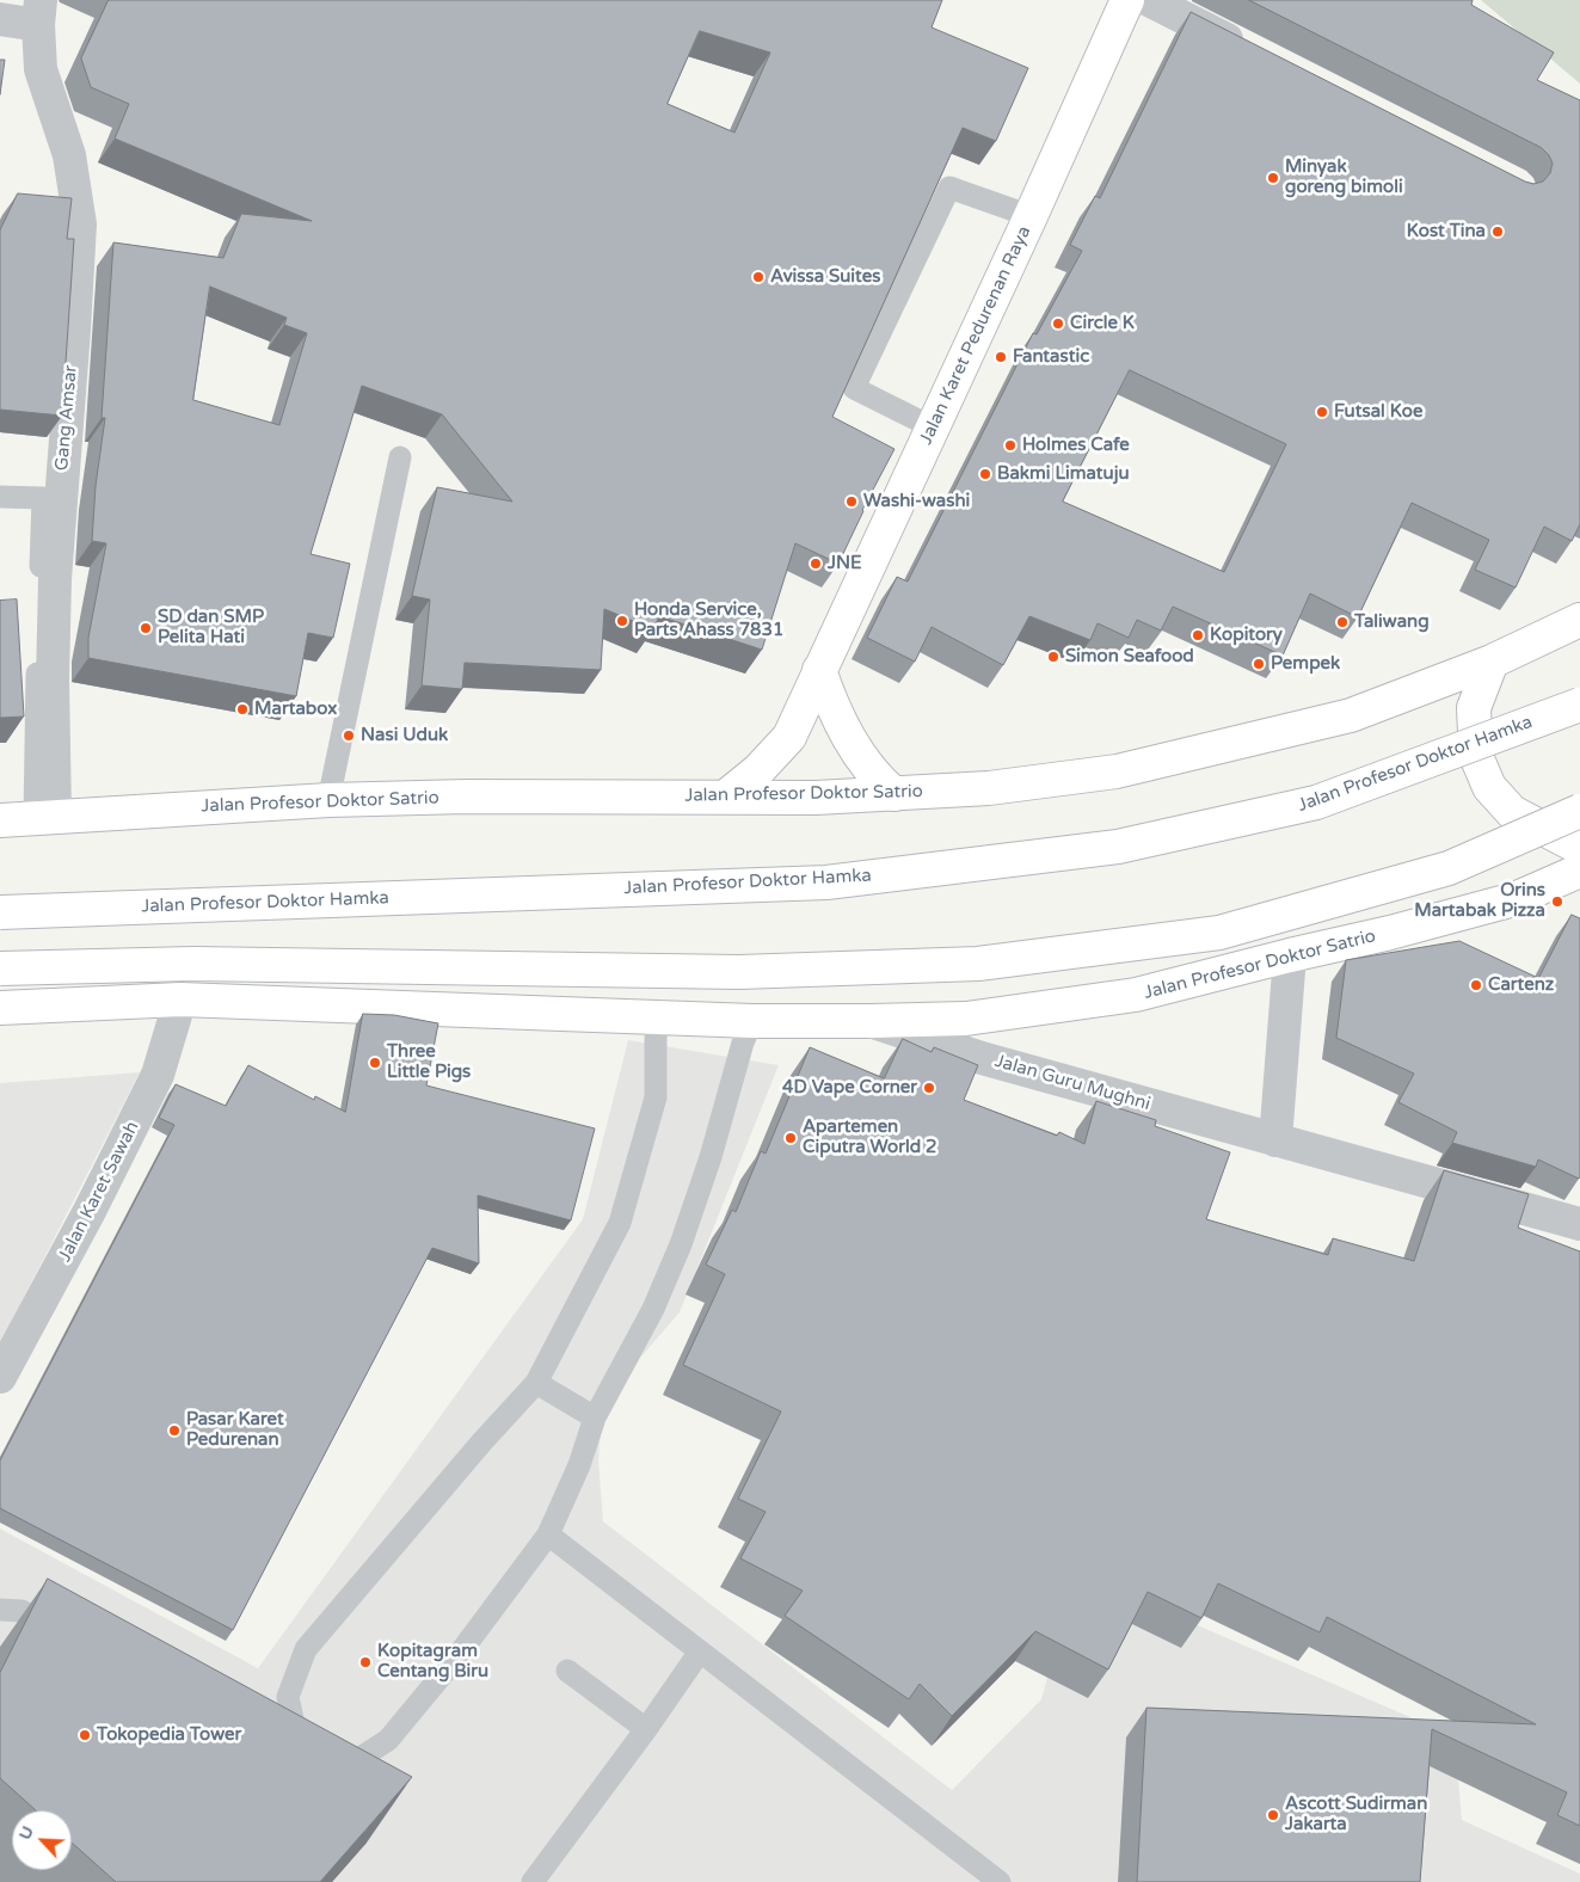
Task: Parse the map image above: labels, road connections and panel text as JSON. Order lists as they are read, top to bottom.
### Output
{
  "streets": {
    "main road": ["Jalan Karet Pedurenan Raya", "Jalan Profesor Doktor Hamka", "Jalan Profesor Doktor Satrio"],
    "street": ["Gang Amsar", "Jalan Guru Mughni", "Jalan Karet Sawah"]
  },
  "crossings": [
    ["Jalan Karet Pedurenan Raya", "Jalan Profesor Doktor Satrio"],
    ["Gang Amsar", "Jalan Profesor Doktor Satrio"],
    ["Jalan Profesor Doktor Satrio", "Jalan Guru Mughni"],
    ["Jalan Profesor Doktor Satrio", "Jalan Karet Sawah"]
  ],
  "places": [
    "Minyak goreng bimoli",
    "Kost Tina",
    "Avissa Suites",
    "Circle K",
    "Fantastic",
    "Futsal Koe",
    "Holmes Cafe",
    "Bakmi Limatuju",
    "Washi-washi",
    "JNE",
    "Honda Service, Parts Ahass 7831",
    "Taliwang",
    "SD dan SMP Pelita Hati",
    "Kopitory",
    "Simon Seafood",
    "Pempek",
    "Martabox",
    "Nasi Uduk",
    "Orins Martabak Pizza",
    "Cartenz",
    "Three Little Pigs",
    "4D Vape Corner",
    "Apartemen Ciputra World 2",
    "Pasar Karet Pedurenan",
    "Kopitagram Centang Biru",
    "Tokopedia Tower",
    "Ascott Sudirman Jakarta"
  ],
  "north": "top left"
}
